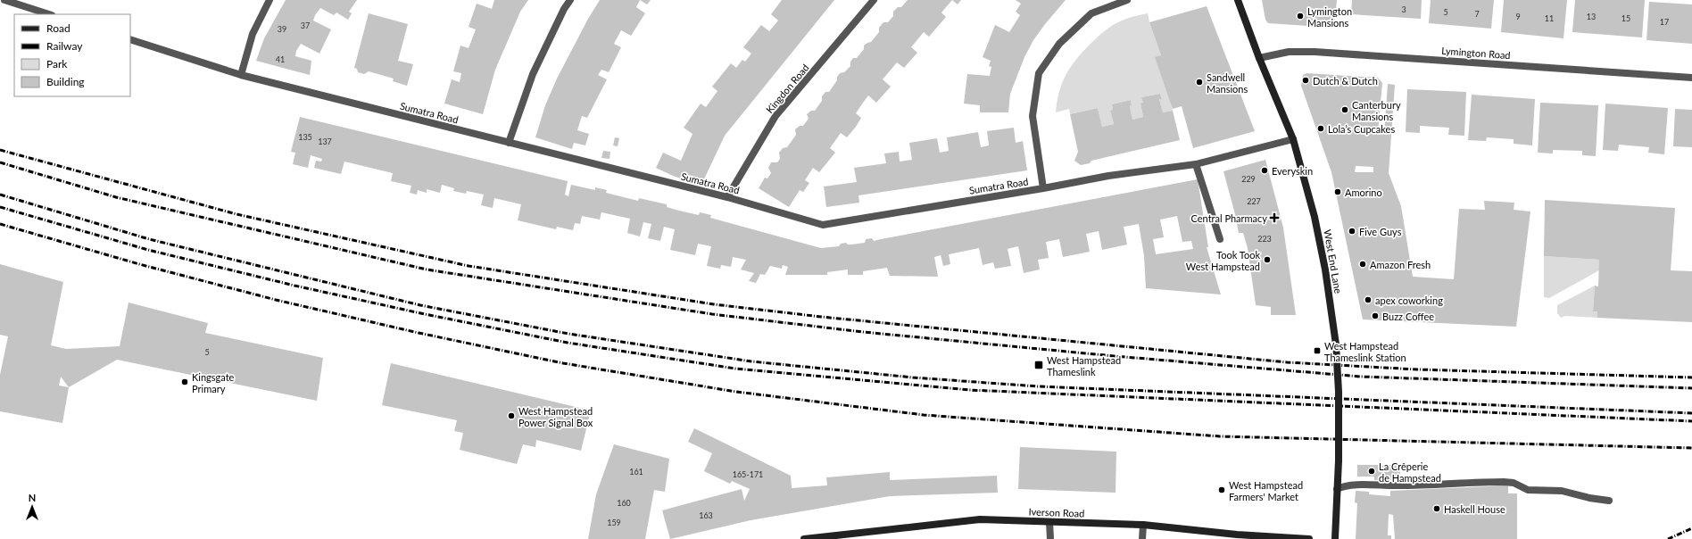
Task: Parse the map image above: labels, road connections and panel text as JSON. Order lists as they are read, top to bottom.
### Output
{
  "streets": {
    "main road": ["West End Lane", "Iverson Road"],
    "street": ["Lymington Road", "Kingdon Road", "Sumatra Road"]
  },
  "crossings": [
    ["Lymington Road", "West End Lane"],
    ["Kingdon Road", "Sumatra Road"],
    ["Sumatra Road", "West End Lane"]
  ],
  "places": {
    "other": [
      "Lymington Mansions",
      "Dutch & Dutch",
      "Sandwell Mansions",
      "Canterbury Mansions",
      "Lola’s Cupcakes",
      "Everyskin",
      "Amorino",
      "Five Guys",
      "Took Took West Hampstead",
      "Amazon Fresh",
      "apex coworking",
      "Buzz Coffee",
      "Kingsgate Primary",
      "West Hampstead Power Signal Box",
      "La Crêperie de Hampstead",
      "West Hampstead Farmers' Market",
      "Haskell House"
    ],
    "health": ["Central Pharmacy"],
    "transit": ["West Hampstead Thameslink Station", "West Hampstead Thameslink"]
  },
  "house_numbers": [
    "3",
    "5",
    "7",
    "9",
    "13",
    "11",
    "15",
    "17",
    "37",
    "39",
    "41",
    "135",
    "137",
    "229",
    "227",
    "223",
    "5",
    "161",
    "165-171",
    "160",
    "163",
    "159"
  ],
  "legend": [
    "Road",
    "Railway",
    "Park",
    "Building"
  ],
  "north": "top"
}
